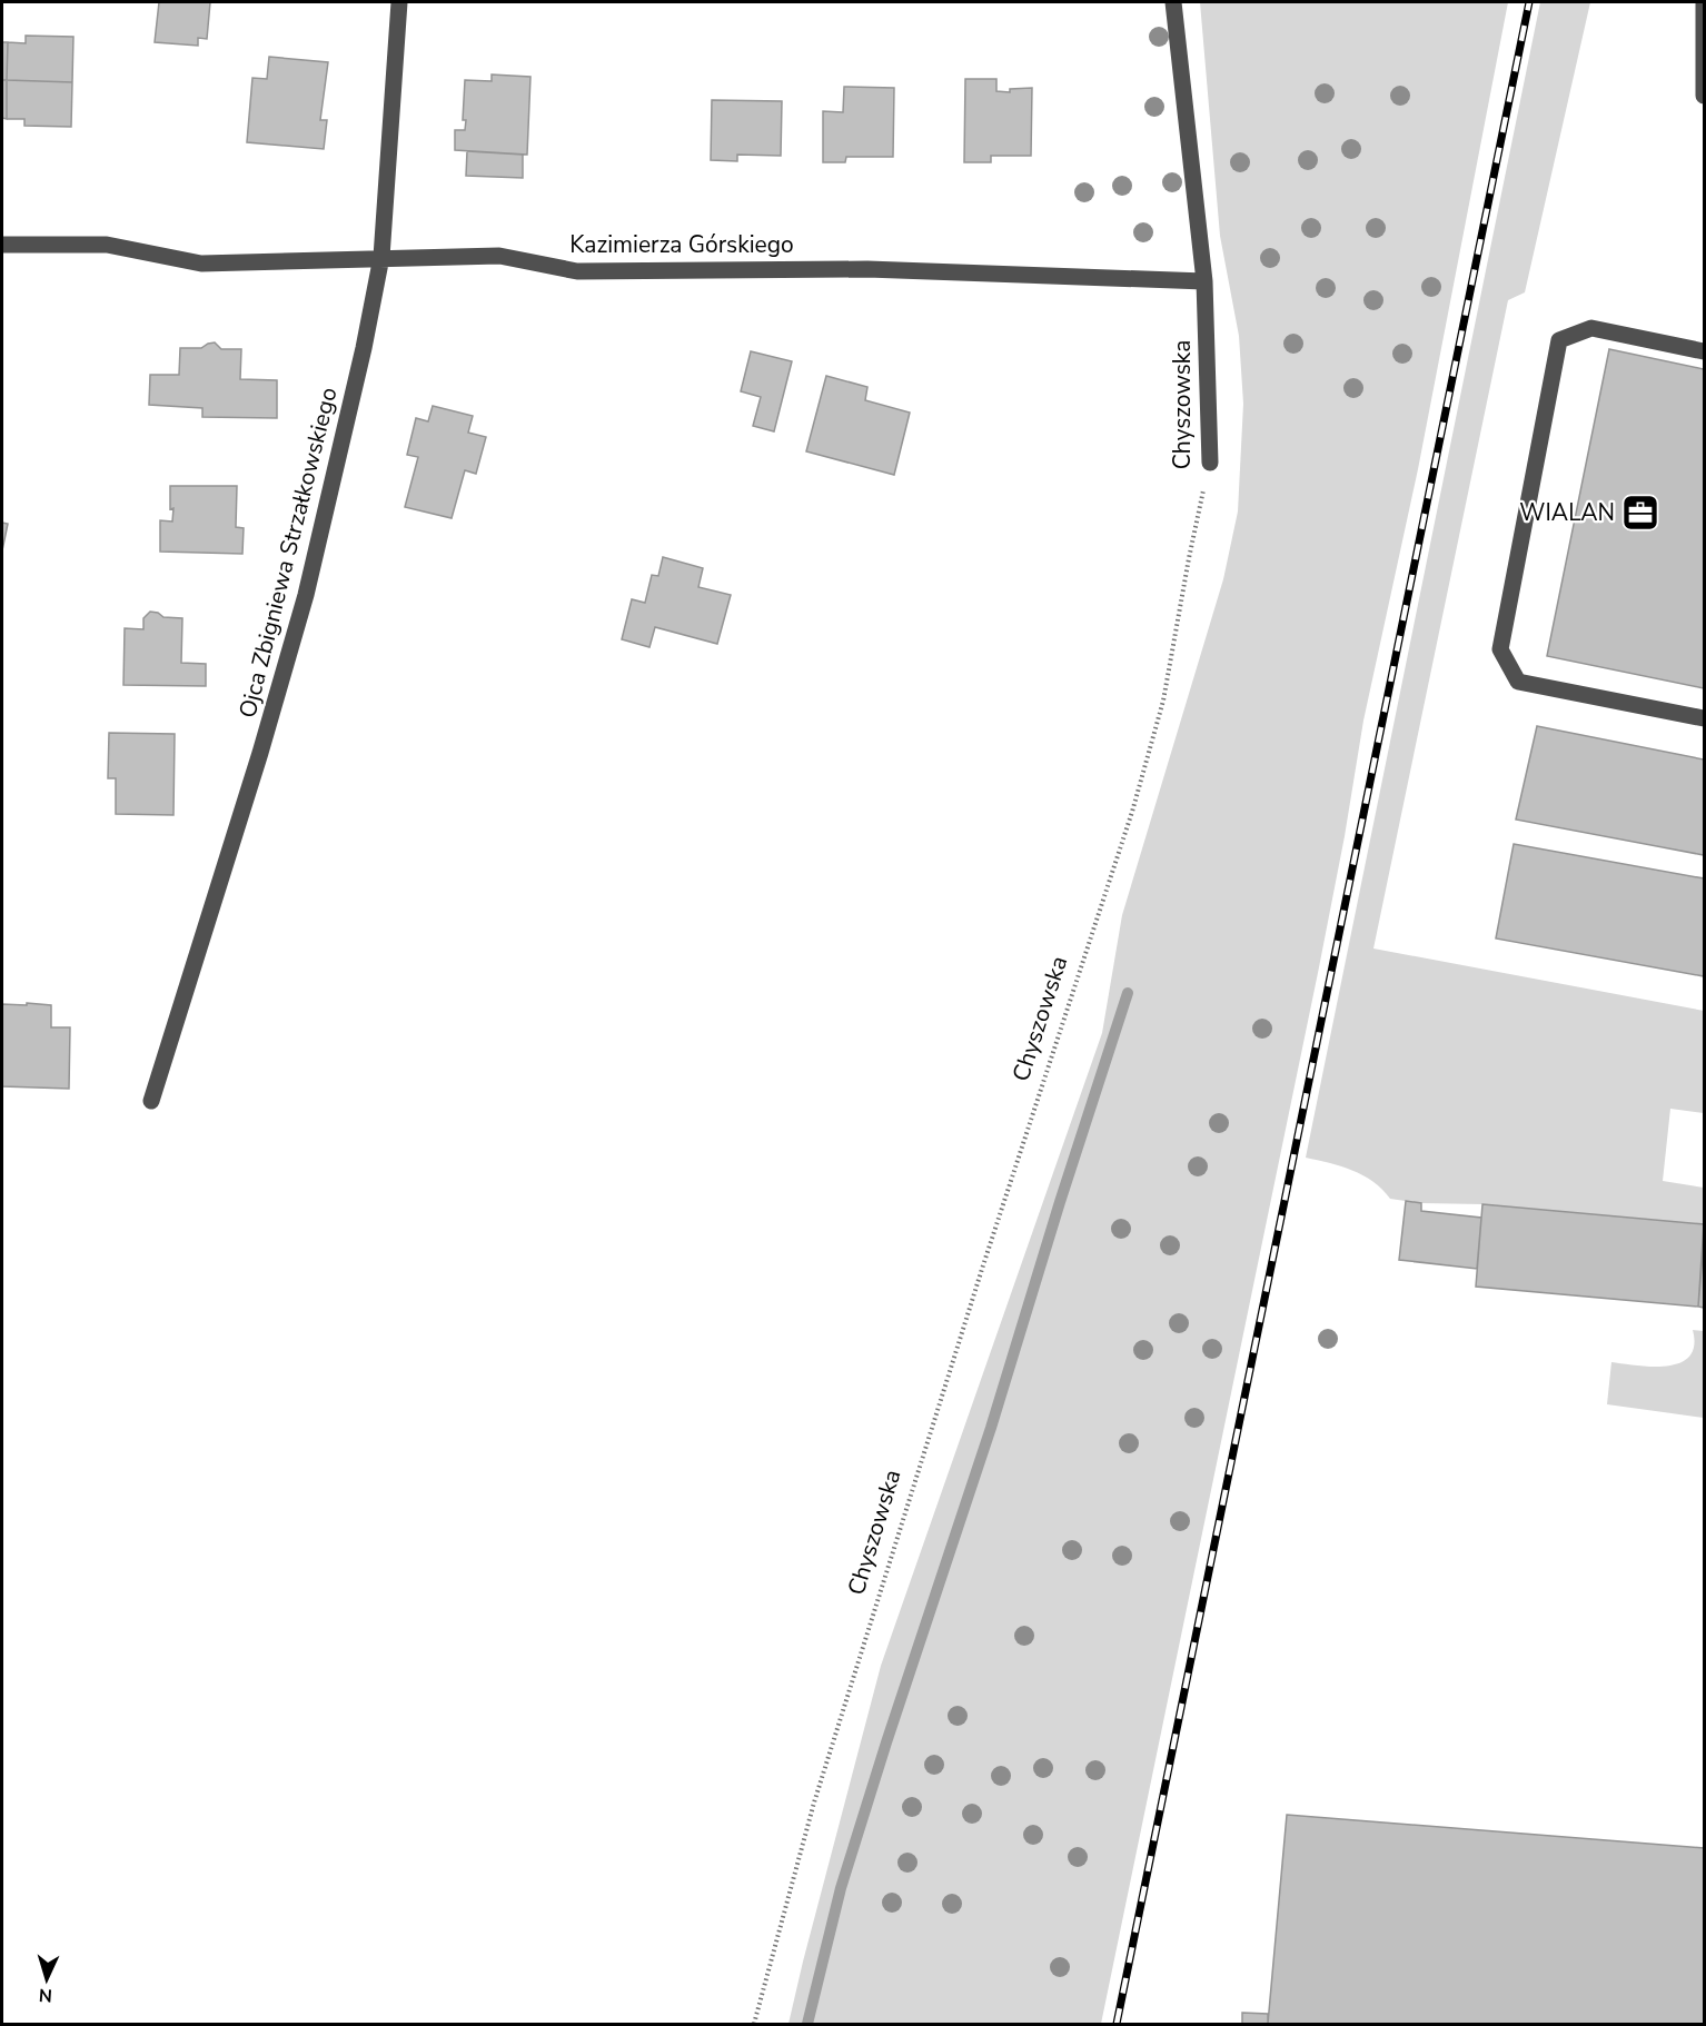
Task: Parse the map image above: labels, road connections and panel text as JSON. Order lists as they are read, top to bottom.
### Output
{
  "streets": {
    "street": ["Kazimierza Górskiego", "Chyszowska", "Ojca Zbigniewa Strzałkowskiego"]
  },
  "crossings": [
    ["Kazimierza Górskiego", "Chyszowska"],
    ["Kazimierza Górskiego", "Ojca Zbigniewa Strzałkowskiego"]
  ],
  "places": {
    "office": ["WIALAN"]
  },
  "north": "bottom"
}
